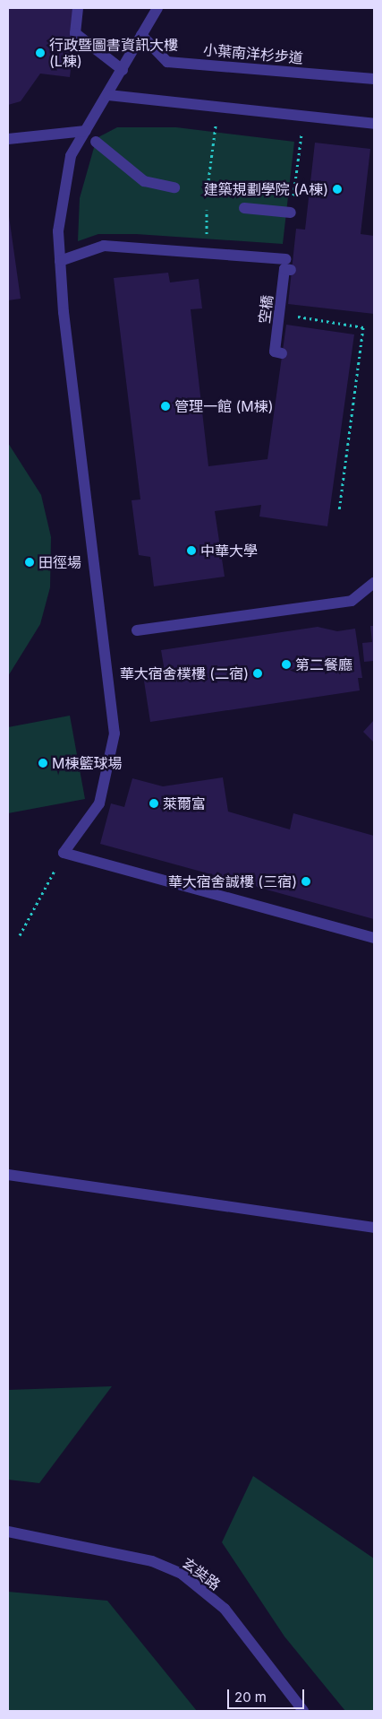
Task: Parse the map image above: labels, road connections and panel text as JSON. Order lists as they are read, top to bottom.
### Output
{
  "streets": {
    "street": ["小葉南洋杉步道", "空橋", "玄奘路"]
  },
  "places": [
    "行政暨圖書資訊大樓 (L棟)",
    "建築規劃學院 (A棟)",
    "管理一館 (M棟)",
    "中華大學",
    "田徑場",
    "第二餐廳",
    "華大宿舍樸樓 (二宿)",
    "M棟籃球場",
    "萊爾富",
    "華大宿舍誠樓 (三宿)"
  ],
  "scale_bar": "20 m"
}
